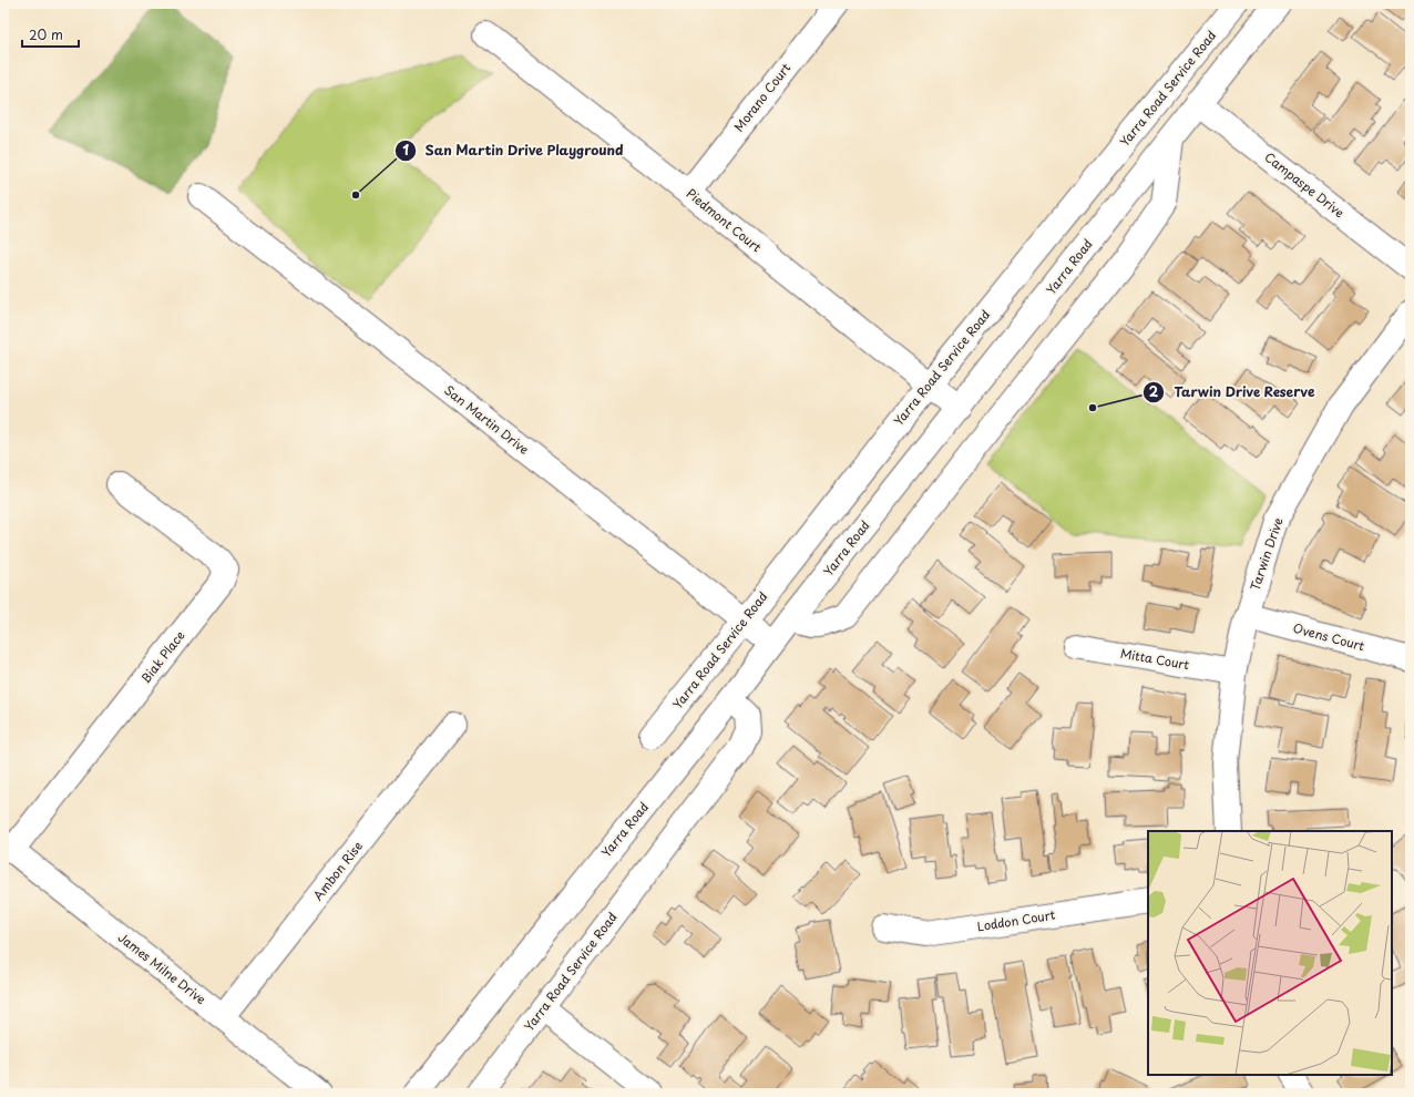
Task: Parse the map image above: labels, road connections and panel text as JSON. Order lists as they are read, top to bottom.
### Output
{
  "streets": {
    "street": [
      "Yarra Road Service Road",
      "Morano Court",
      "Campaspe Drive",
      "Piedmont Court",
      "Yarra Road",
      "San Martin Drive",
      "Tarwin Drive",
      "Ovens Court",
      "Biak Place",
      "Mitta Court",
      "Ambon Rise",
      "Loddon Court",
      "James Milne Drive"
    ]
  },
  "crossings": [
    ["Yarra Road Service Road", "Piedmont Court"],
    ["Yarra Road Service Road", "Yarra Road"],
    ["Yarra Road Service Road", "San Martin Drive"],
    ["Morano Court", "Piedmont Court"],
    ["Campaspe Drive", "Yarra Road"],
    ["Piedmont Court", "Yarra Road"],
    ["Yarra Road", "San Martin Drive"],
    ["Tarwin Drive", "Ovens Court"],
    ["Tarwin Drive", "Mitta Court"],
    ["Biak Place", "James Milne Drive"],
    ["Ambon Rise", "James Milne Drive"]
  ],
  "places": ["San Martin Drive Playground", "Tarwin Drive Reserve"],
  "scale_bar": "20 m"
}
